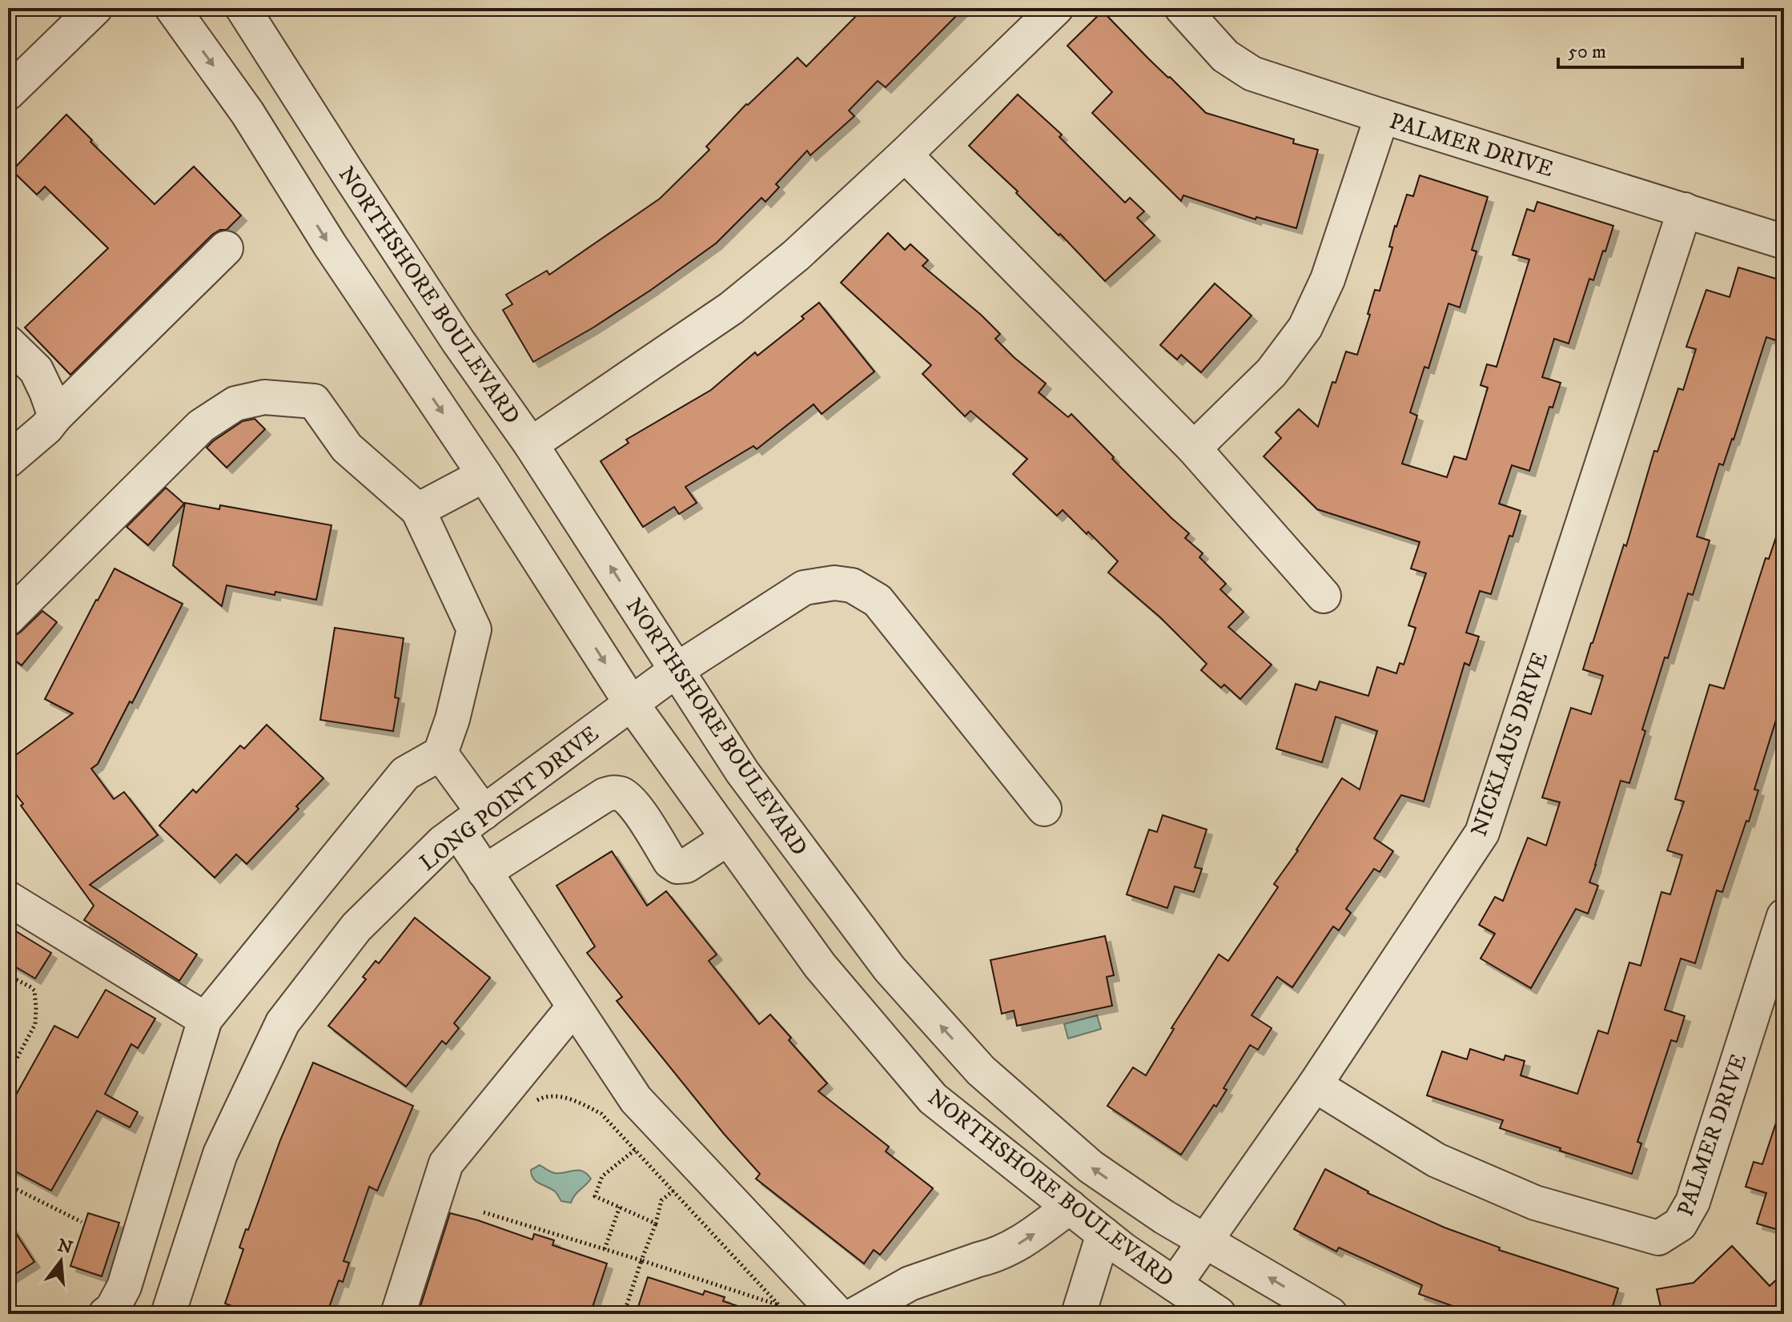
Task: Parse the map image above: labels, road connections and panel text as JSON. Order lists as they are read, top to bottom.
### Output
{
  "streets": {
    "street": [
      "PALMER DRIVE",
      "NORTHSHORE BOULEVARD",
      "NICKLAUS DRIVE",
      "LONG POINT DRIVE"
    ]
  },
  "crossings": [
    ["PALMER DRIVE", "NICKLAUS DRIVE"],
    ["NORTHSHORE BOULEVARD", "NICKLAUS DRIVE"],
    ["NORTHSHORE BOULEVARD", "LONG POINT DRIVE"]
  ],
  "scale_bar": "50 m",
  "north": "top"
}
